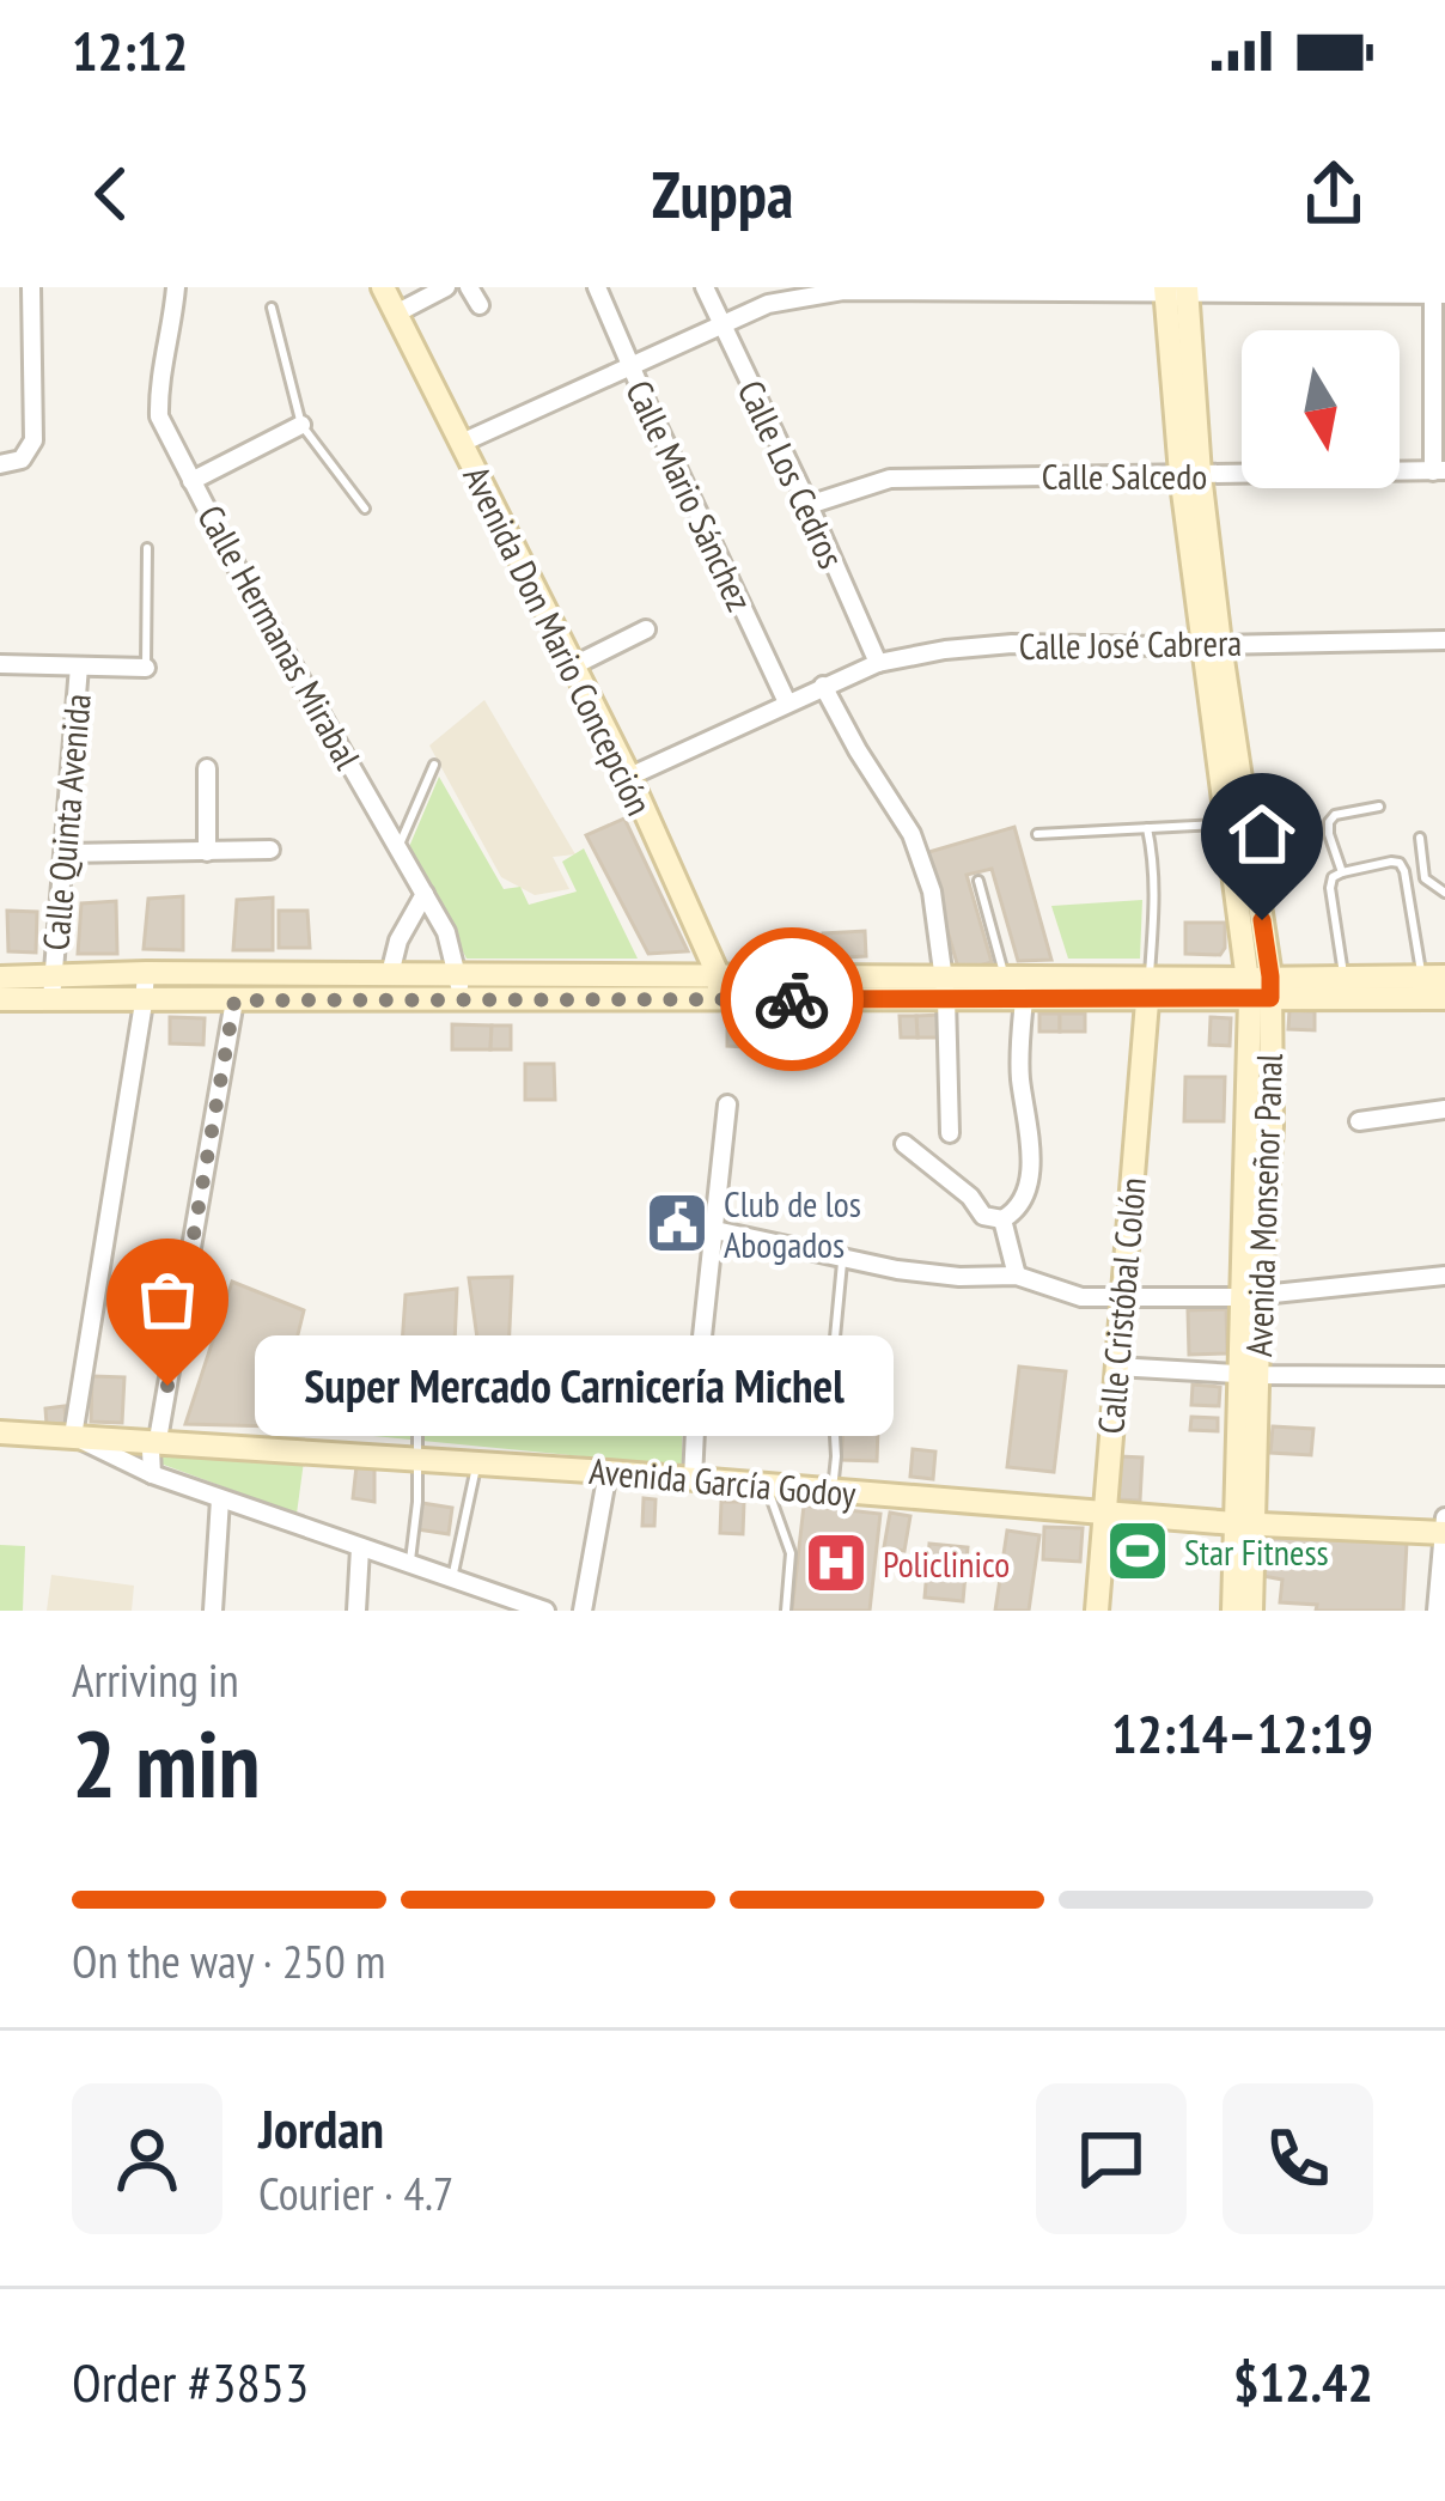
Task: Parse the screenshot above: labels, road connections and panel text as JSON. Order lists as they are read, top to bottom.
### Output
{
  "streets": {
    "main road": [
      "Avenida Don Mario Concepción",
      "Avenida Monseñor Panal",
      "Calle Cristóbal Colón",
      "Avenida García Godoy"
    ],
    "street": [
      "Calle Los Cedros",
      "Calle Salcedo",
      "Calle Mario Sánchez",
      "Calle Hermanas Mirabal",
      "Calle José Cabrera",
      "Calle Quinta Avenida"
    ]
  },
  "crossings": [
    ["Calle Los Cedros", "Calle Salcedo"],
    ["Calle Los Cedros", "Calle José Cabrera"],
    ["Calle Salcedo", "Avenida Monseñor Panal"],
    ["Calle Mario Sánchez", "Calle José Cabrera"],
    ["Avenida Don Mario Concepción", "Calle José Cabrera"],
    ["Calle José Cabrera", "Avenida Monseñor Panal"],
    ["Avenida Monseñor Panal", "Avenida García Godoy"],
    ["Calle Cristóbal Colón", "Avenida García Godoy"]
  ],
  "places": {
    "public building": ["Club de los Abogados"],
    "other": ["Super Mercado Carnicería Michel"],
    "sports": ["Star Fitness"],
    "hospital": ["Policlinico"]
  },
  "north": "bottom",
  "page": {
    "status": "12:12",
    "header": "Zuppa",
    "bubble": "Super Mercado Carnicería Michel",
    "heading": ["2 min", "Arriving in", "12:14–12:19"],
    "panel": [
      "Jordan",
      "Courier · 4.7",
      "Order #3853",
      "$12.42"
    ],
    "bar": "On the way · 250 m"
  }
}
